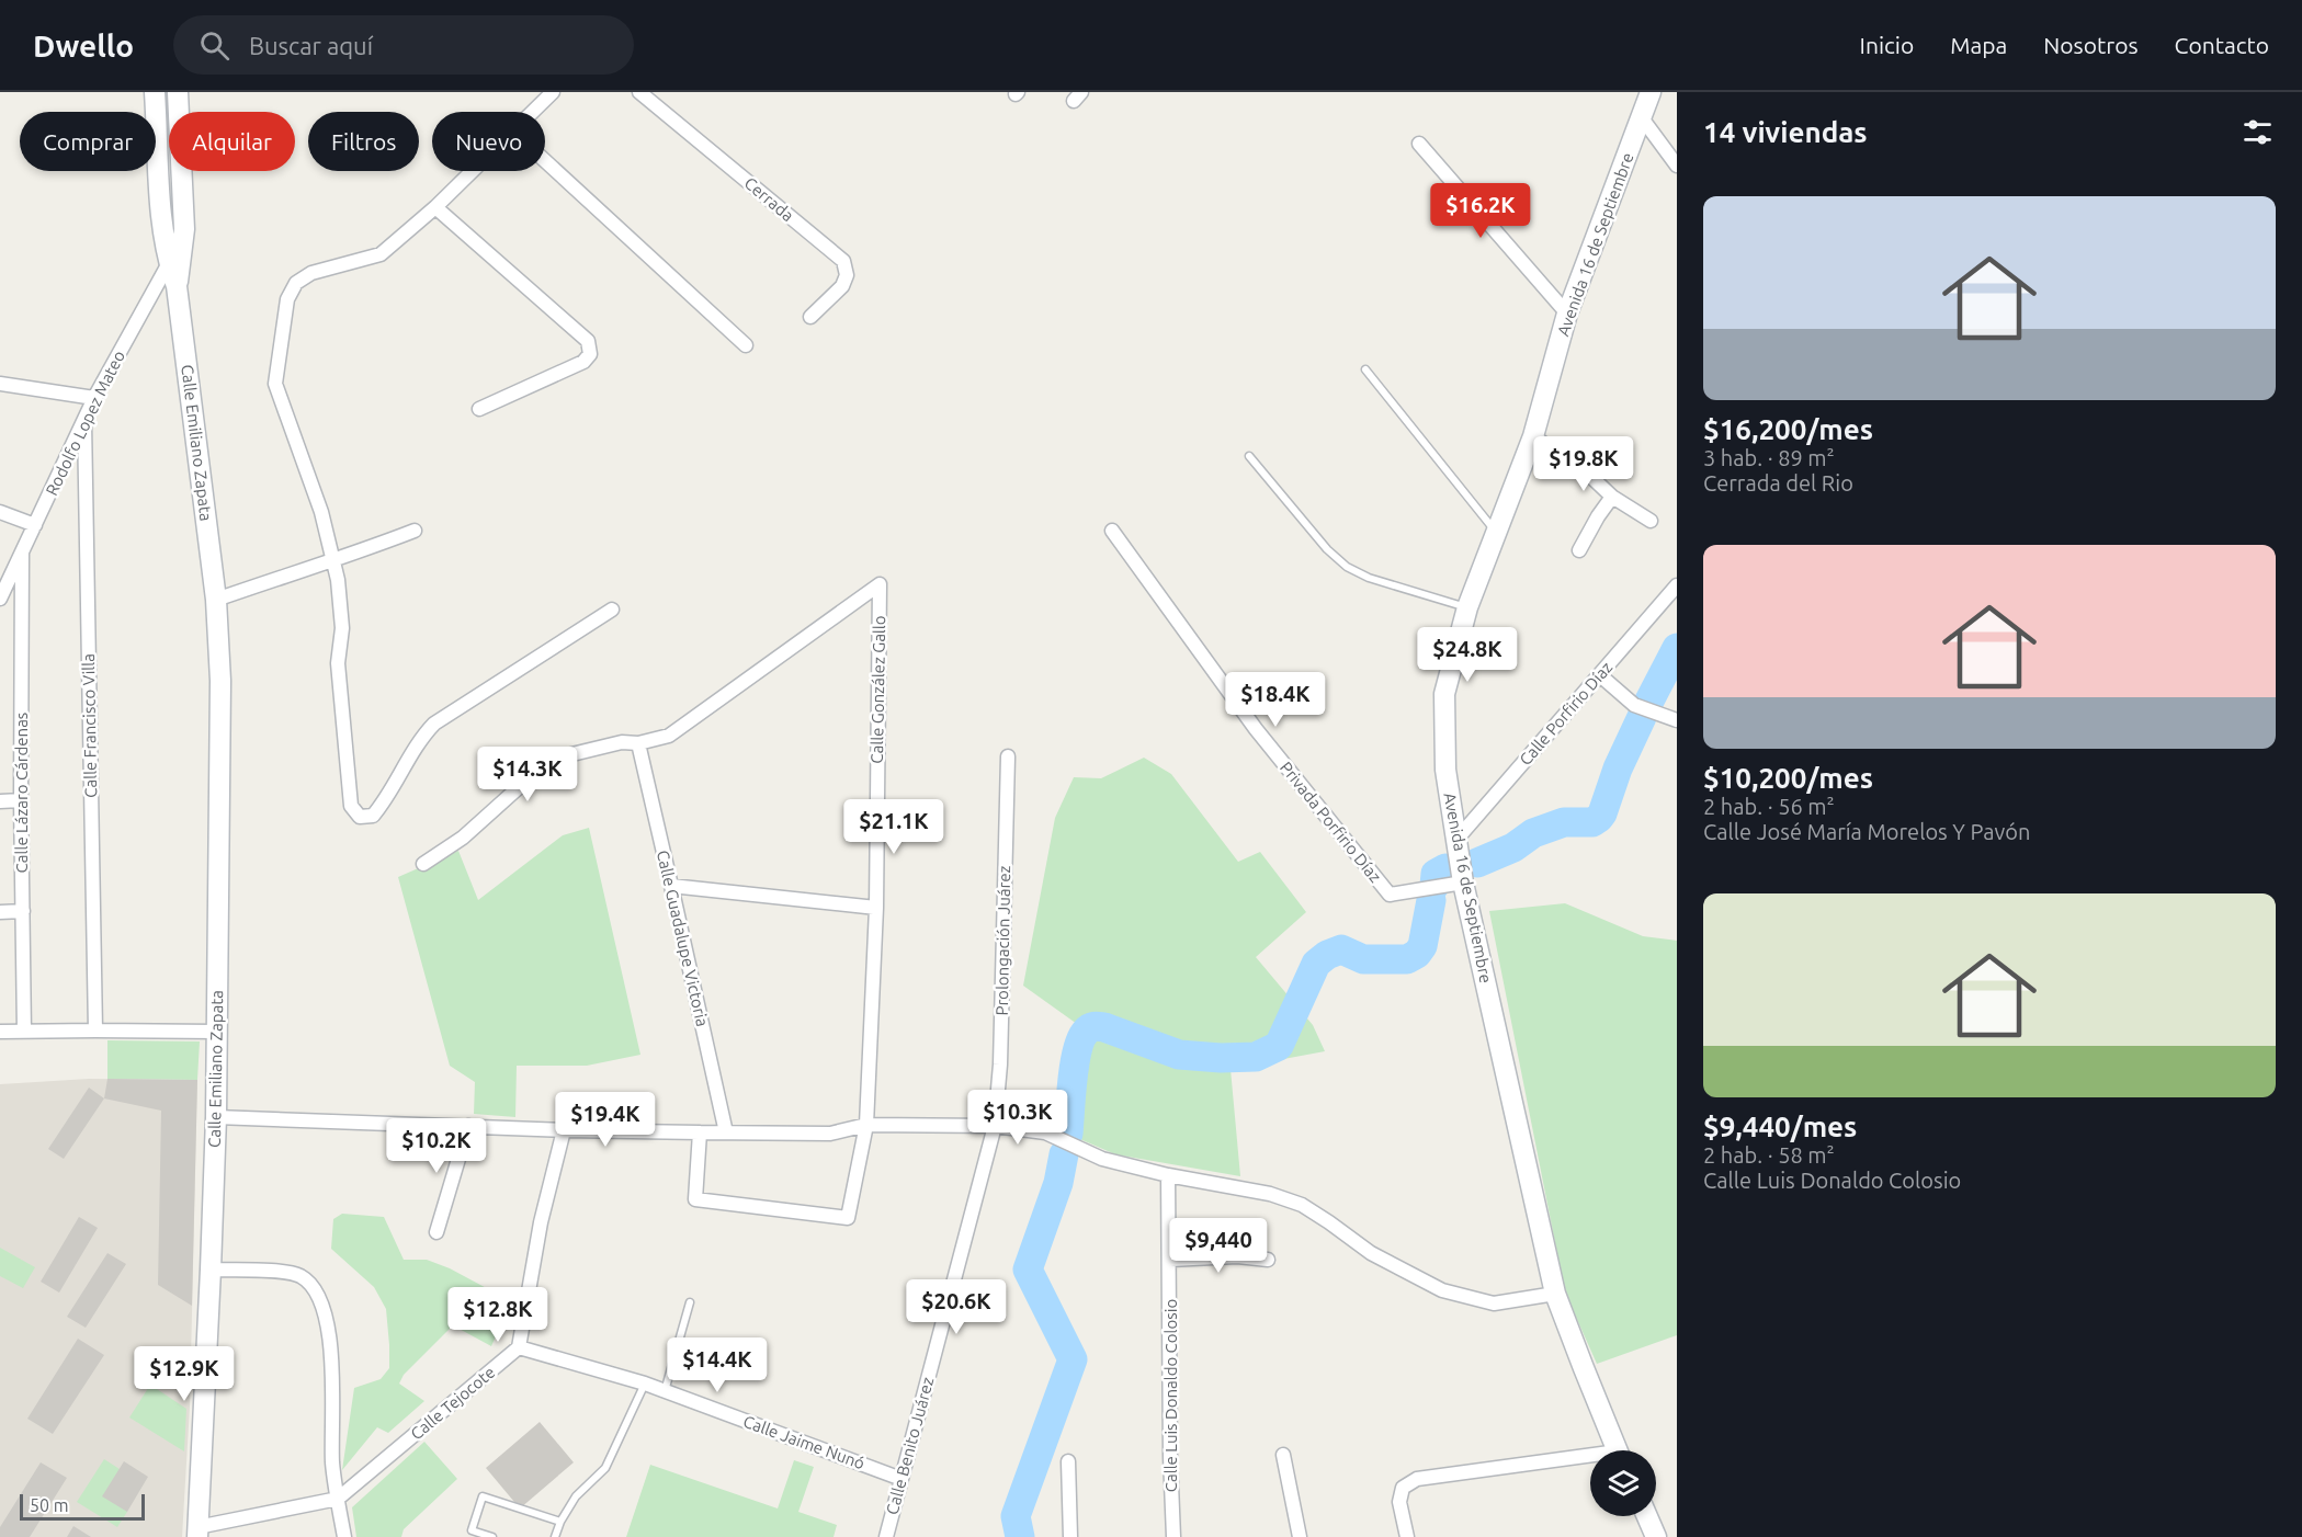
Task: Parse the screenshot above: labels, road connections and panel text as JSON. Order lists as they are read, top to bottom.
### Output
{
  "streets": {
    "main road": ["Avenida 16 de Septiembre", "Calle Emiliano Zapata"],
    "street": [
      "Cerrada",
      "Rodolfo Lopez Mateo",
      "Calle González Gallo",
      "Calle Porfirio Díaz",
      "Calle Francisco Villa",
      "Calle Lázaro Cárdenas",
      "Privada Porfirio Díaz",
      "Calle Guadalupe Victoria",
      "Prolongación Juárez",
      "Calle Luis Donaldo Colosio",
      "Calle Tejocote",
      "Calle Jaime Nunó",
      "Calle Benito Juárez"
    ]
  },
  "crossings": [
    ["Avenida 16 de Septiembre", "Calle Porfirio Díaz"],
    ["Avenida 16 de Septiembre", "Privada Porfirio Díaz"],
    ["Rodolfo Lopez Mateo", "Calle Emiliano Zapata"],
    ["Rodolfo Lopez Mateo", "Calle Francisco Villa"],
    ["Rodolfo Lopez Mateo", "Calle Lázaro Cárdenas"],
    ["Calle González Gallo", "Calle Guadalupe Victoria"],
    ["Prolongación Juárez", "Calle Benito Juárez"],
    ["Calle Tejocote", "Calle Jaime Nunó"],
    ["Calle Jaime Nunó", "Calle Benito Juárez"]
  ],
  "scale_bar": "50 m",
  "page": {
    "header": "Dwello",
    "search": "Buscar aquí",
    "nav": [
      "Inicio",
      "Mapa",
      "Nosotros",
      "Contacto"
    ],
    "heading": "14 viviendas",
    "chip": [
      "Comprar",
      "Alquilar",
      "Filtros",
      "Nuevo"
    ],
    "list": [
      {
        "name": "$16,200/mes",
        "note": "3 hab. · 89 m² · Cerrada del Rio"
      },
      {
        "name": "$10,200/mes",
        "note": "2 hab. · 56 m² · Calle José María Morelos Y Pavón"
      },
      {
        "name": "$9,440/mes",
        "note": "2 hab. · 58 m² · Calle Luis Donaldo Colosio"
      }
    ],
    "price": [
      "$16.2K",
      "$19.8K",
      "$24.8K",
      "$18.4K",
      "$14.3K",
      "$21.1K",
      "$10.3K",
      "$19.4K",
      "$10.2K",
      "$9,440",
      "$20.6K",
      "$12.8K",
      "$14.4K",
      "$12.9K"
    ],
    "scale": "50 m"
  }
}
